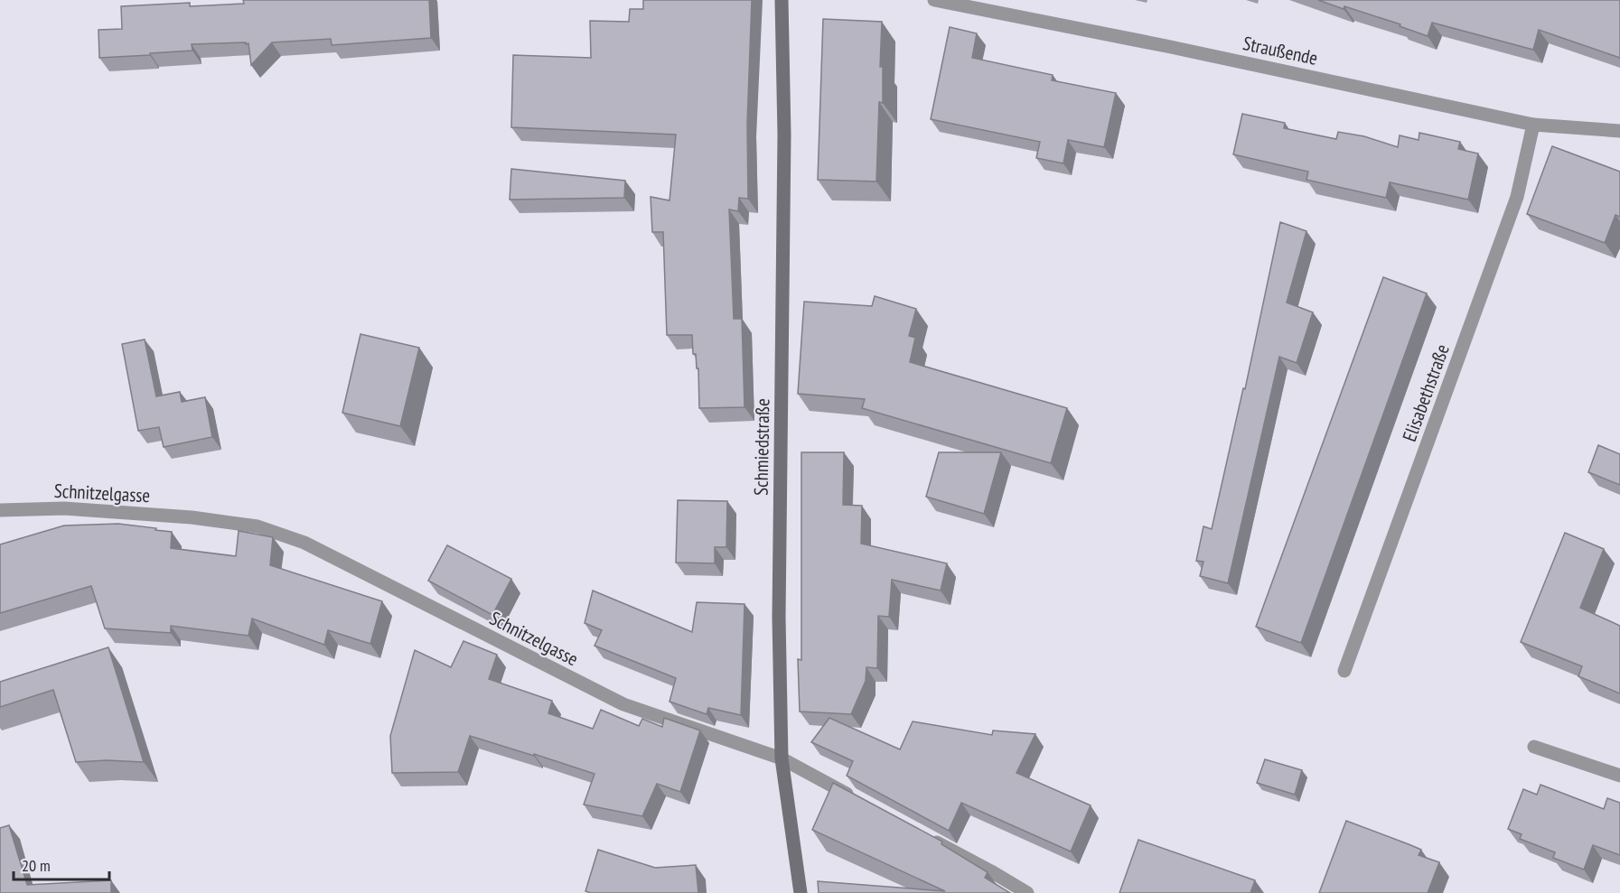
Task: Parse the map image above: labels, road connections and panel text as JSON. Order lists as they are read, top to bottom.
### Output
{
  "streets": {
    "street": [
      "Straußende",
      "Elisabethstraße",
      "Schmiedstraße",
      "Schnitzelgasse"
    ]
  },
  "crossings": [
    ["Straußende", "Elisabethstraße"],
    ["Schmiedstraße", "Schnitzelgasse"]
  ],
  "scale_bar": "20 m"
}
